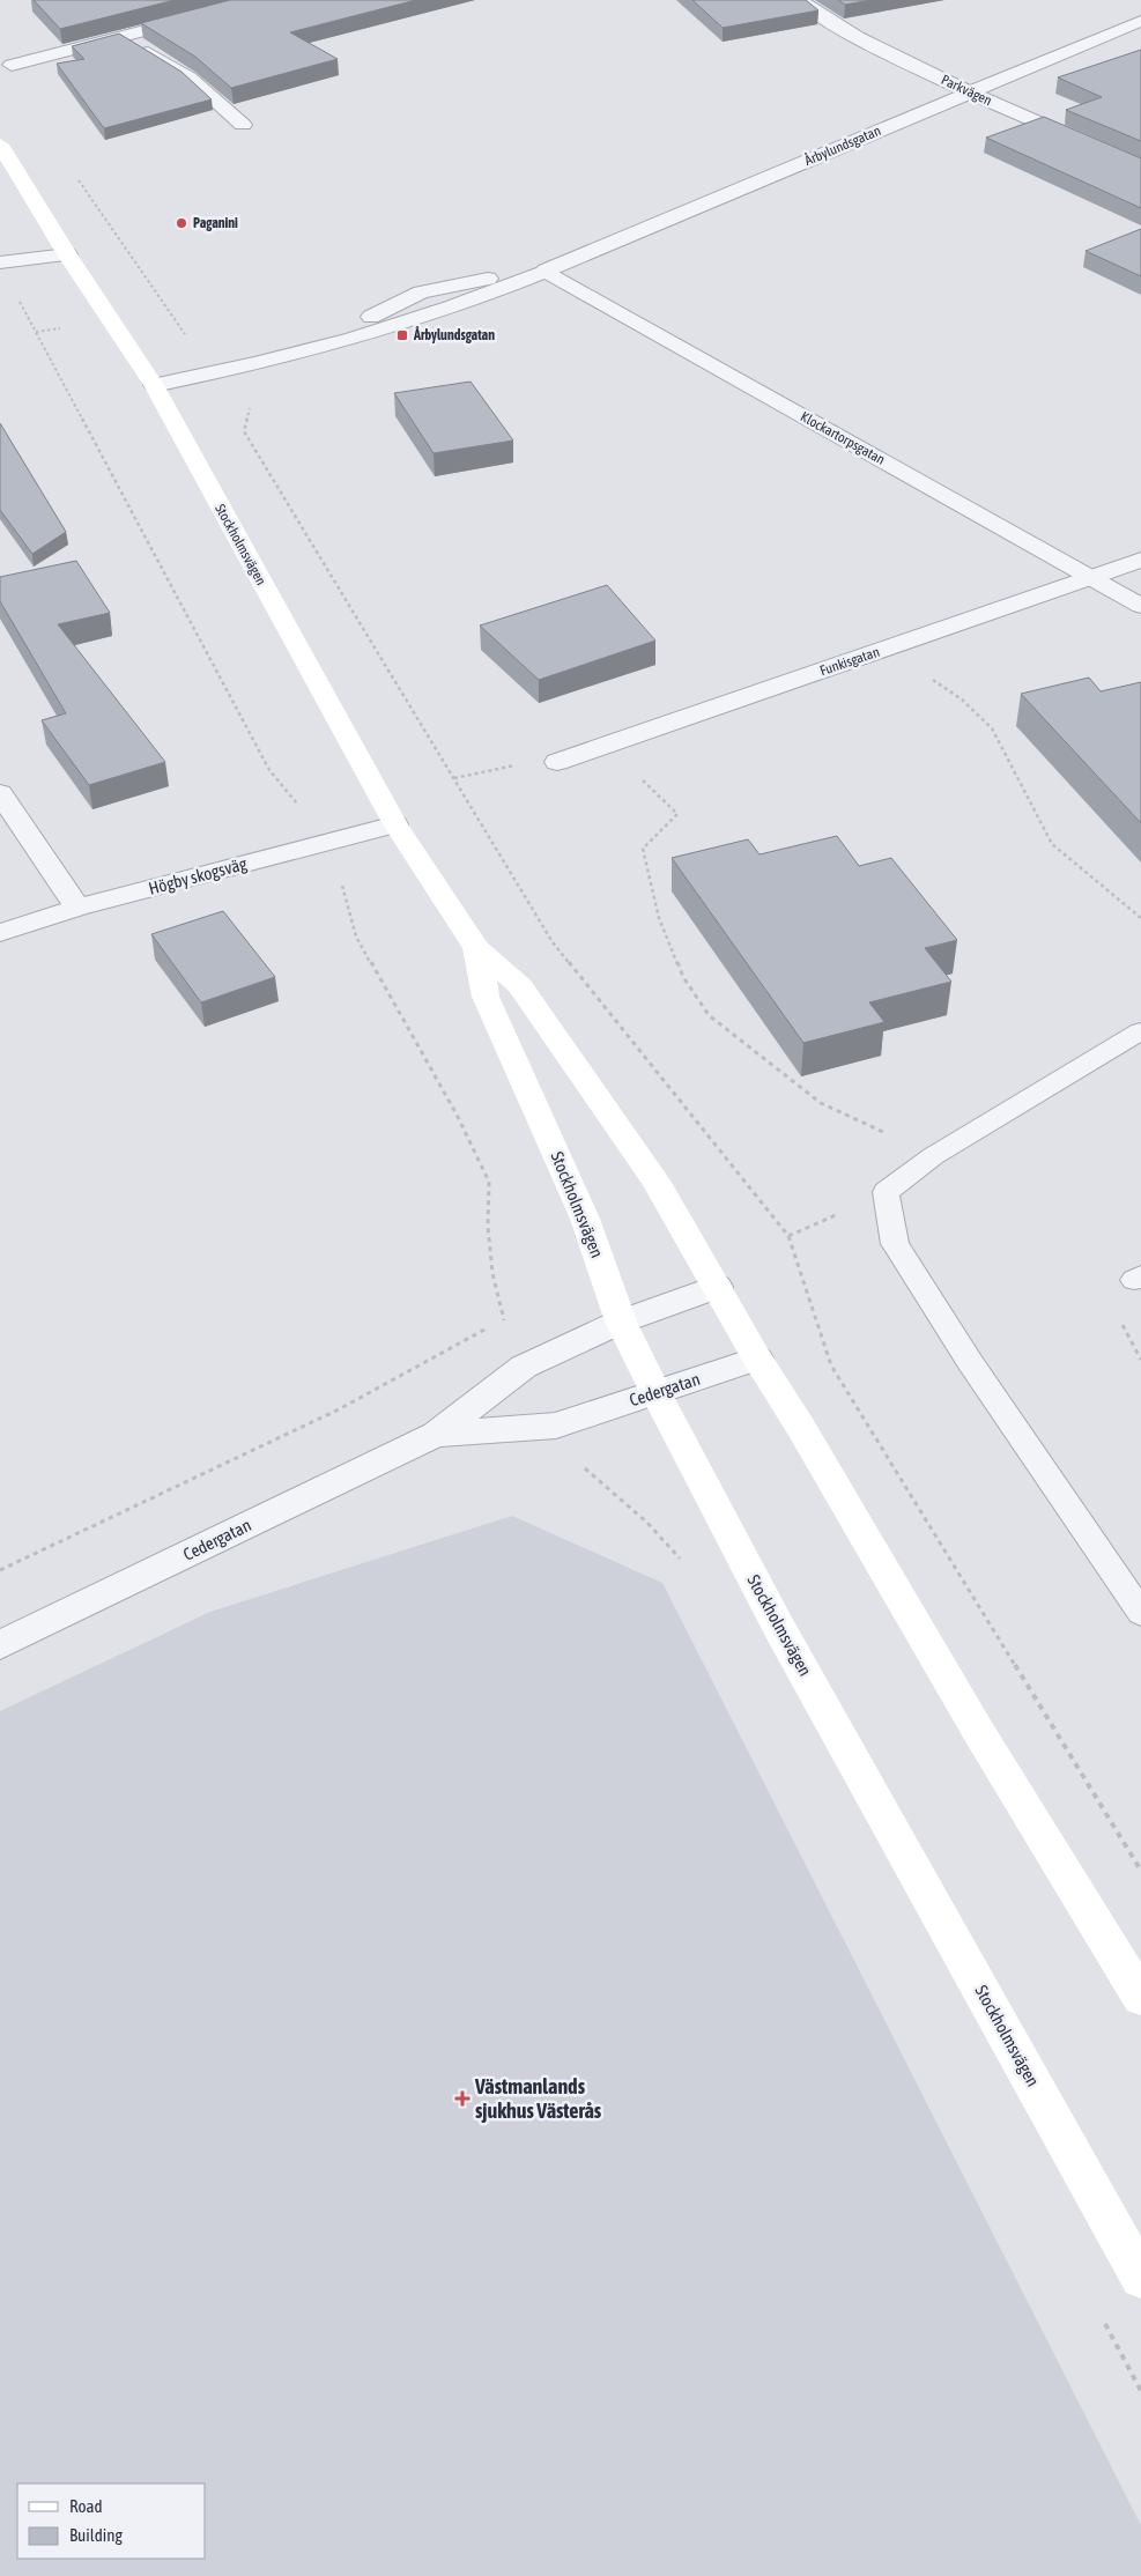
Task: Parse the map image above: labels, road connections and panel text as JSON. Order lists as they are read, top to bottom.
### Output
{
  "streets": {
    "main road": ["Stockholmsvägen"],
    "street": [
      "Parkvägen",
      "Årbylundsgatan",
      "Klockartorpsgatan",
      "Funkisgatan",
      "Högby skogsväg",
      "Cedergatan"
    ]
  },
  "crossings": [
    ["Parkvägen", "Årbylundsgatan"],
    ["Årbylundsgatan", "Klockartorpsgatan"],
    ["Årbylundsgatan", "Stockholmsvägen"],
    ["Klockartorpsgatan", "Funkisgatan"],
    ["Stockholmsvägen", "Högby skogsväg"],
    ["Stockholmsvägen", "Cedergatan"]
  ],
  "places": {
    "other": ["Paganini"],
    "transit": ["Årbylundsgatan"],
    "health": ["Västmanlands sjukhus Västerås"]
  },
  "legend": ["Road", "Building"]
}
